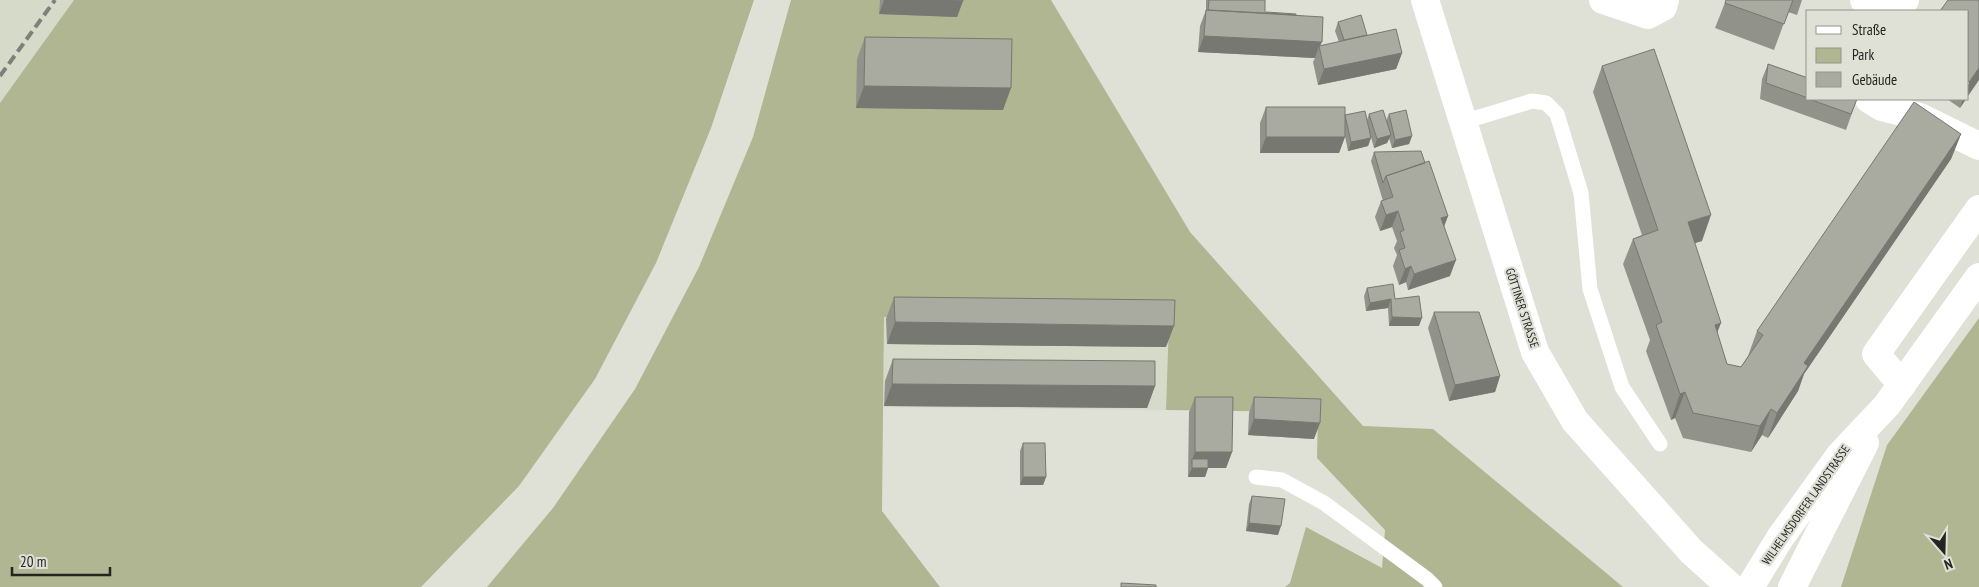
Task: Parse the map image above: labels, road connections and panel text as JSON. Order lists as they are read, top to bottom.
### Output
{
  "streets": {
    "street": ["GÖTTINER STRASSE", "WILHELMSDORFER LANDSTRASSE"]
  },
  "legend": ["Straße", "Park", "Gebäude"],
  "scale_bar": "20 m",
  "north": "bottom"
}
